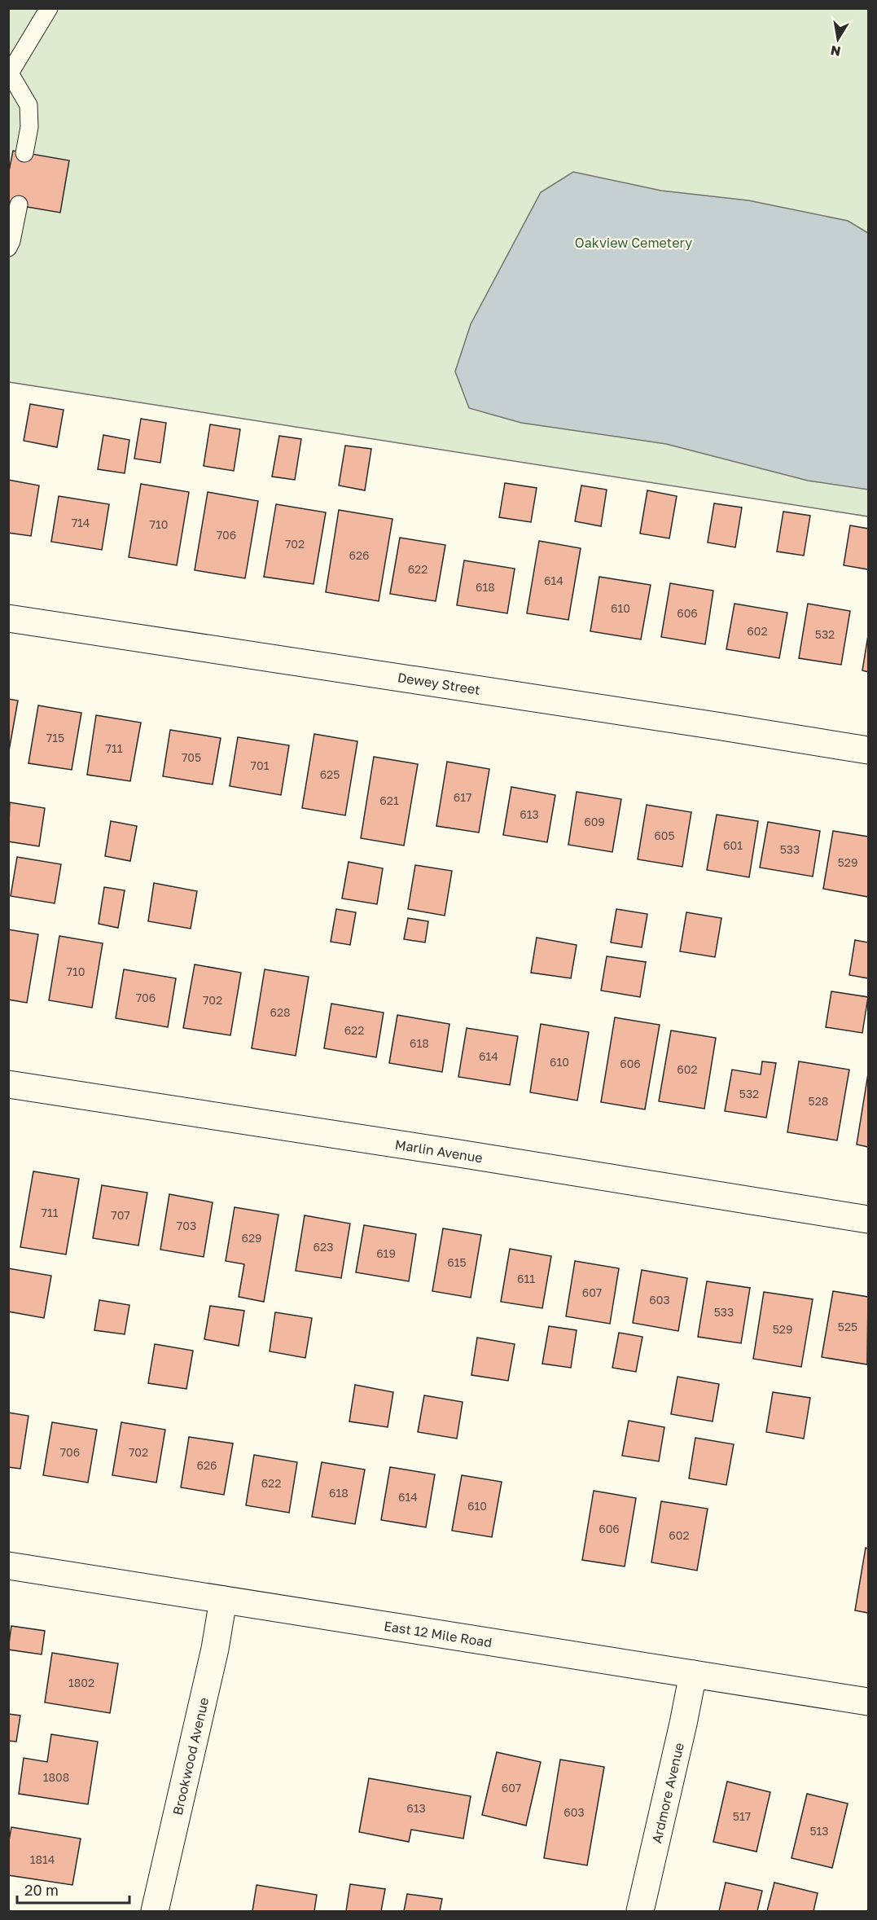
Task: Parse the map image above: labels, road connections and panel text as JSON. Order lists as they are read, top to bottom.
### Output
{
  "streets": {
    "street": [
      "Dewey Street",
      "Marlin Avenue",
      "East 12 Mile Road",
      "Brookwood Avenue",
      "Ardmore Avenue"
    ]
  },
  "crossings": [
    ["East 12 Mile Road", "Brookwood Avenue"],
    ["East 12 Mile Road", "Ardmore Avenue"]
  ],
  "parks": ["Oakview Cemetery"],
  "house_numbers": [
    "714",
    "710",
    "706",
    "702",
    "626",
    "622",
    "614",
    "618",
    "610",
    "606",
    "602",
    "532",
    "715",
    "711",
    "705",
    "701",
    "625",
    "617",
    "621",
    "613",
    "609",
    "605",
    "601",
    "533",
    "529",
    "710",
    "706",
    "702",
    "628",
    "622",
    "618",
    "614",
    "610",
    "606",
    "602",
    "532",
    "528",
    "711",
    "707",
    "703",
    "629",
    "623",
    "619",
    "615",
    "611",
    "607",
    "603",
    "533",
    "525",
    "529",
    "706",
    "702",
    "626",
    "622",
    "618",
    "614",
    "610",
    "606",
    "602",
    "1802",
    "1808",
    "607",
    "613",
    "603",
    "517",
    "513",
    "1814"
  ],
  "scale_bar": "20 m",
  "north": "bottom"
}
